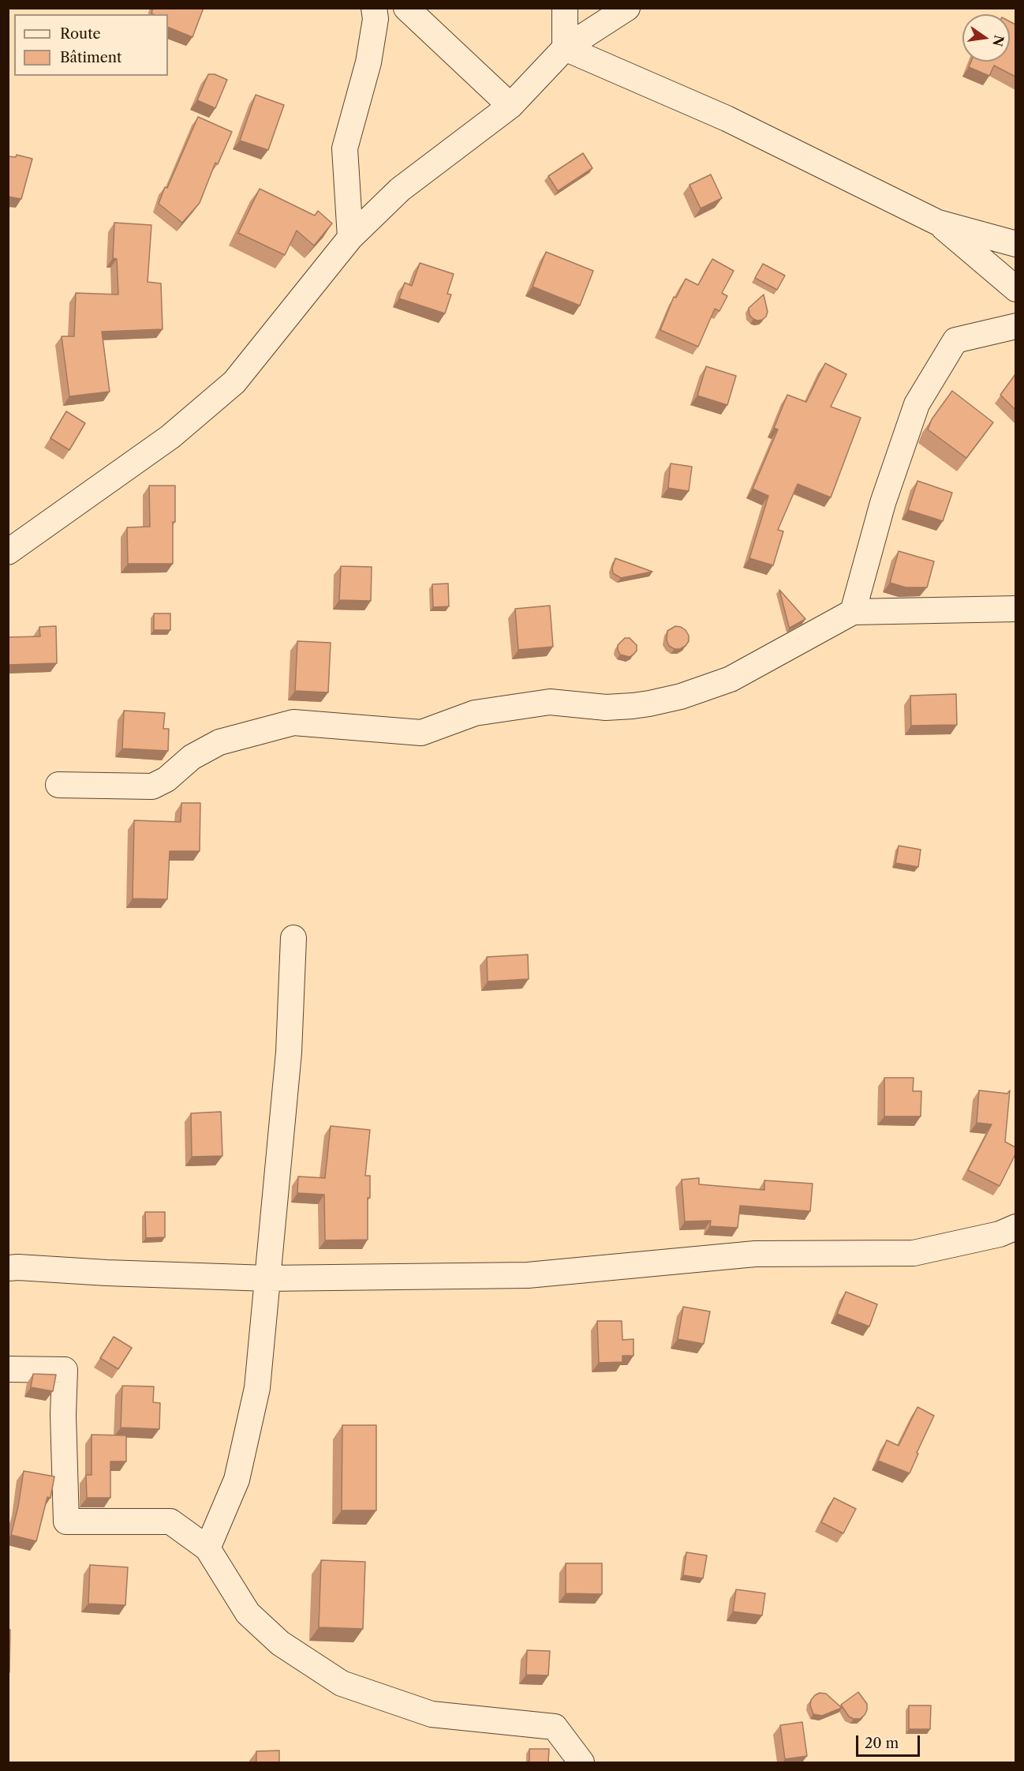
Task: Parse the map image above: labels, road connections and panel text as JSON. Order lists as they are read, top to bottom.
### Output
{
  "legend": ["Route", "Bâtiment"],
  "scale_bar": "20 m",
  "north": "right"
}
